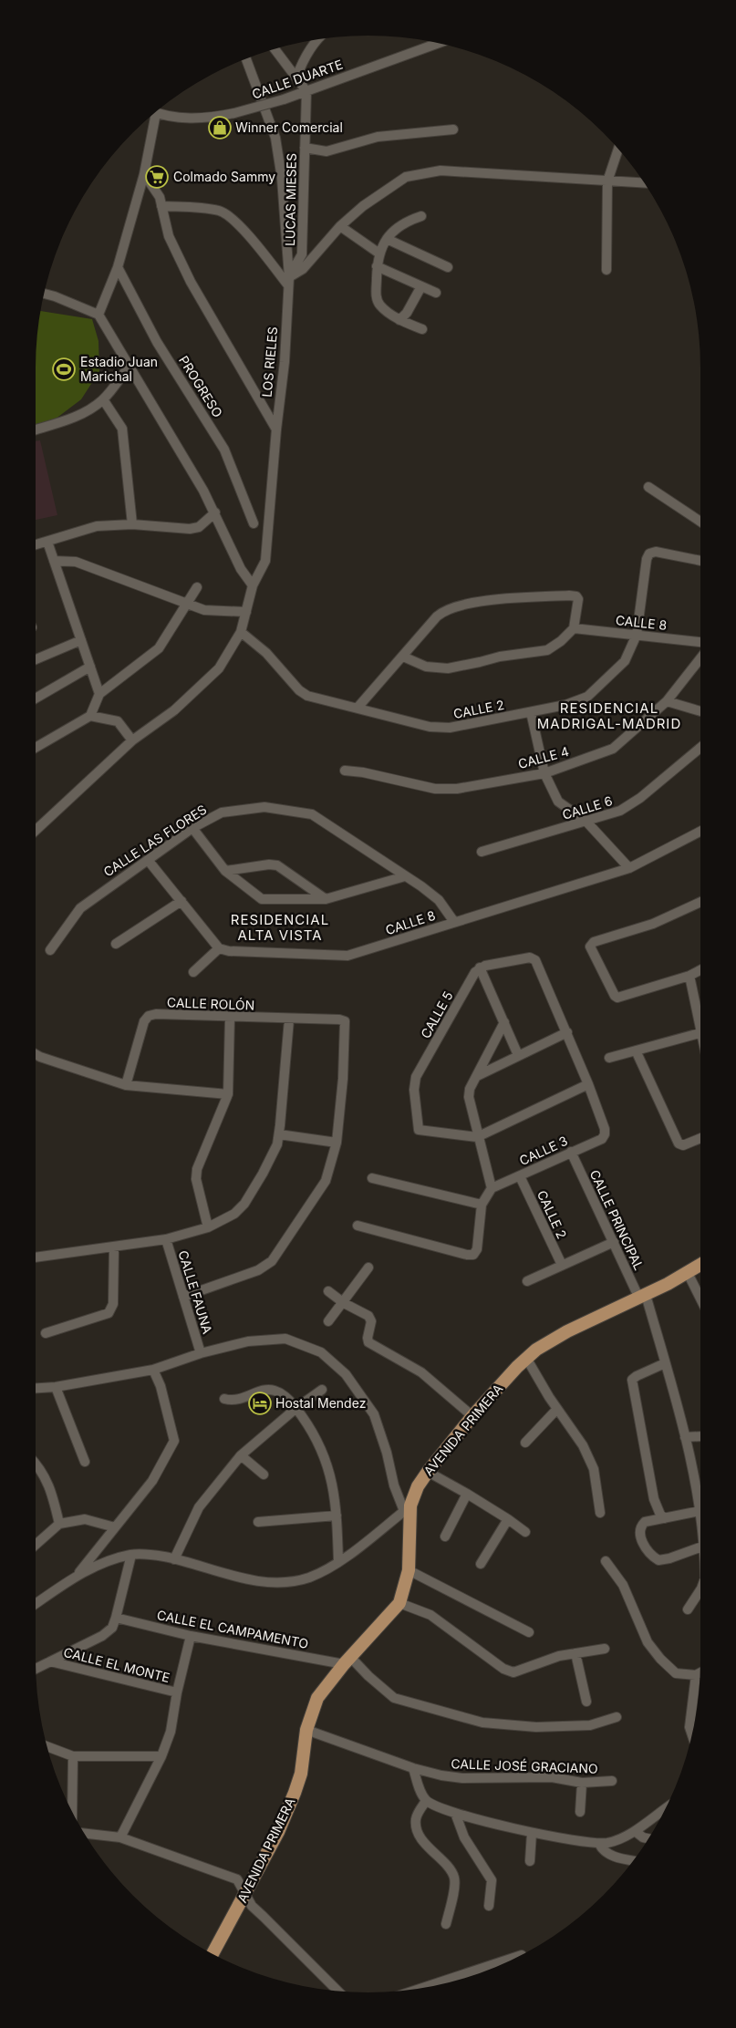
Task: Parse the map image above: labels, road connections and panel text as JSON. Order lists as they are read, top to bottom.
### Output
{
  "streets": {
    "main road": ["AVENIDA PRIMERA"],
    "street": [
      "CALLE DUARTE",
      "LUCAS MIESES",
      "LOS RIELES",
      "PROGRESO",
      "CALLE 8",
      "CALLE 2",
      "CALLE 4",
      "CALLE 6",
      "CALLE LAS FLORES",
      "CALLE ROLÓN",
      "CALLE 5",
      "CALLE 3",
      "CALLE PRINCIPAL",
      "CALLE FAUNA",
      "CALLE EL CAMPAMENTO",
      "CALLE EL MONTE",
      "CALLE JOSÉ GRACIANO"
    ]
  },
  "crossings": [
    ["CALLE DUARTE", "LUCAS MIESES"],
    ["LUCAS MIESES", "LOS RIELES"],
    ["LOS RIELES", "CALLE 2"],
    ["CALLE 8", "CALLE 2"],
    ["CALLE 8", "CALLE LAS FLORES"],
    ["CALLE 2", "CALLE 3"],
    ["CALLE 3", "CALLE PRINCIPAL"],
    ["CALLE PRINCIPAL", "AVENIDA PRIMERA"],
    ["AVENIDA PRIMERA", "CALLE EL CAMPAMENTO"],
    ["AVENIDA PRIMERA", "CALLE JOSÉ GRACIANO"]
  ],
  "districts": ["RESIDENCIAL MADRIGAL-MADRID", "RESIDENCIAL ALTA VISTA"],
  "places": {
    "shop": ["Winner Comercial"],
    "supermarket": ["Colmado Sammy"],
    "sports": ["Estadio Juan Marichal"],
    "hotel": ["Hostal Mendez"]
  }
}
